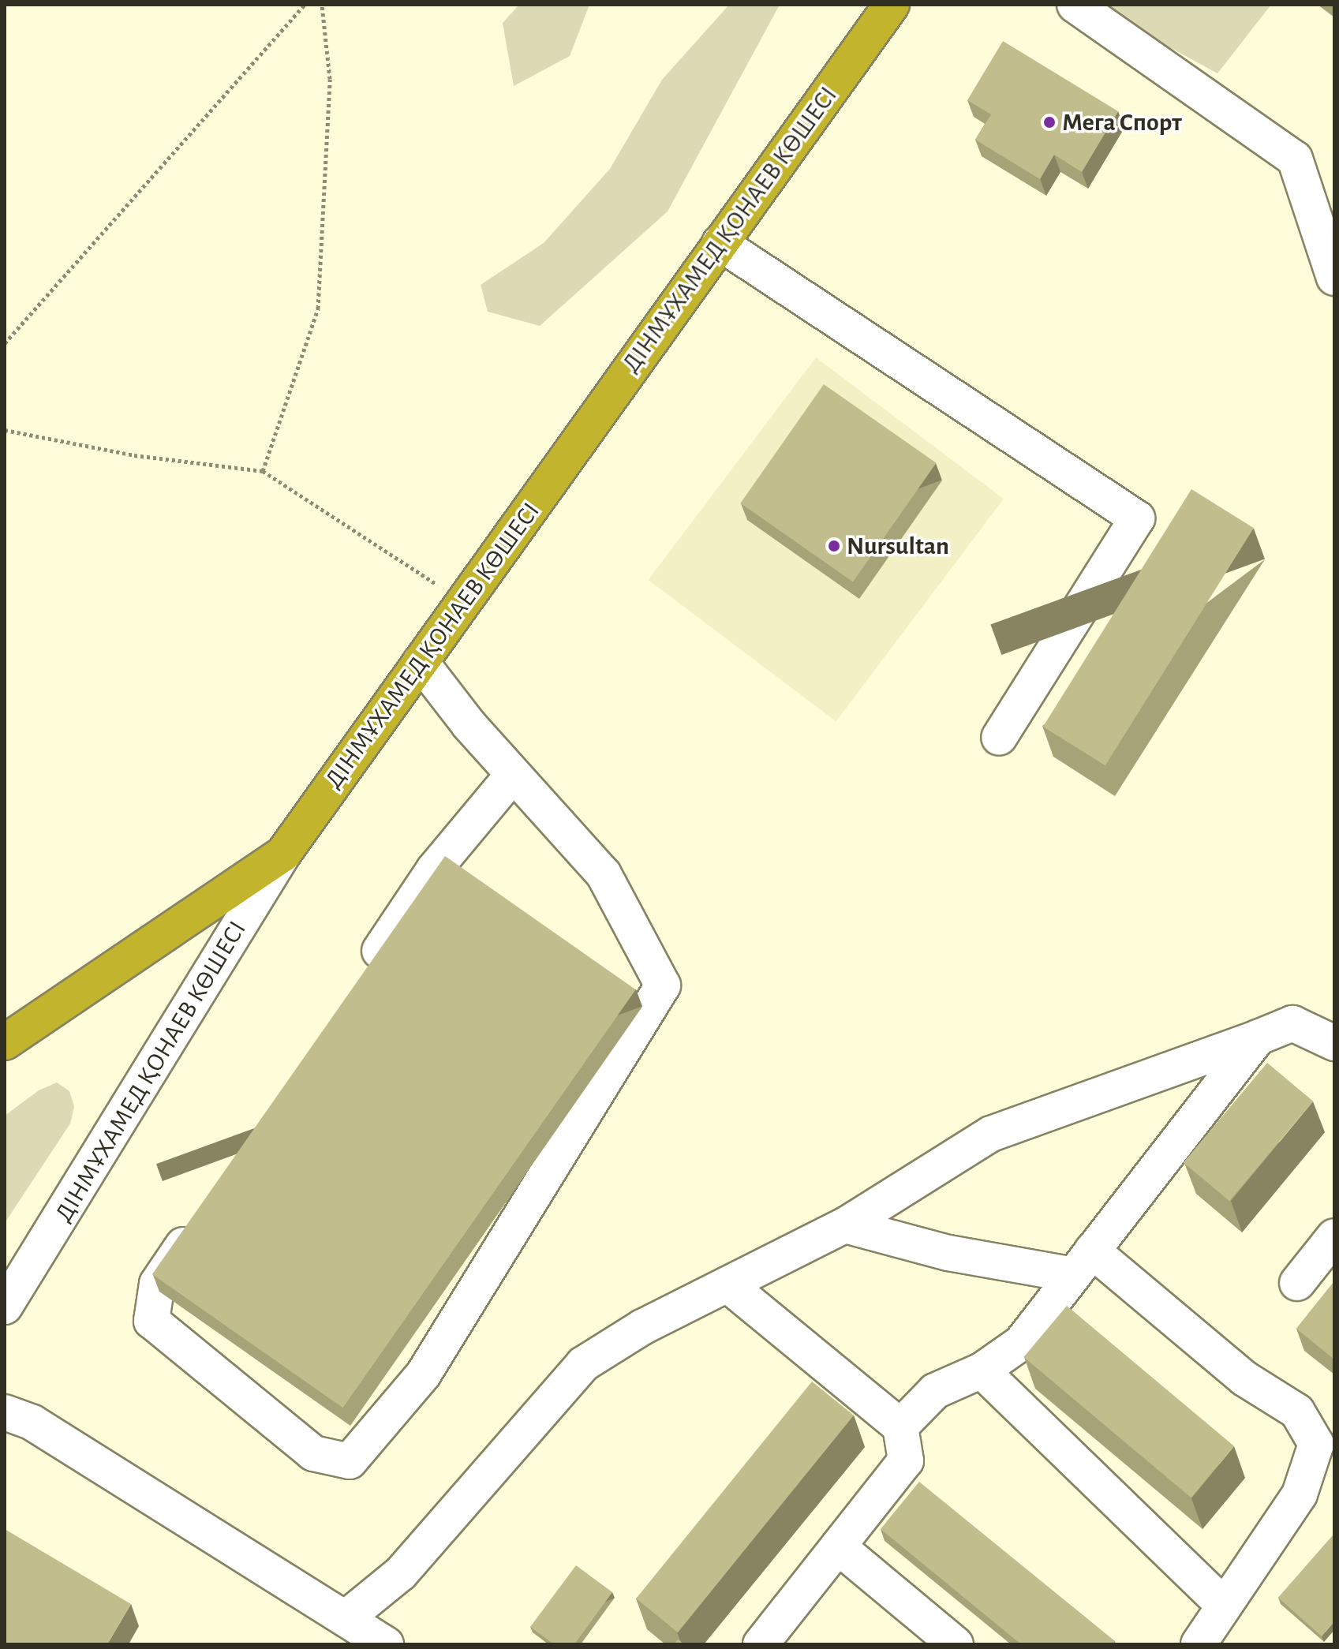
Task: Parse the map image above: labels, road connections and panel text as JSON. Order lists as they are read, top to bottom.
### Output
{
  "streets": {
    "highway": ["ДІНМҰХАМЕД ҚОНАЕВ КӨШЕСІ"]
  },
  "places": ["Мега Спорт", "Nursultan"]
}
